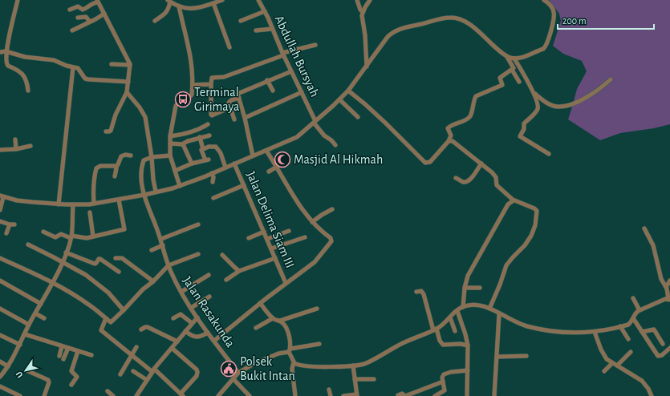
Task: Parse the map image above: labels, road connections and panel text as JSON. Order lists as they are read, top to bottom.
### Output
{
  "streets": {
    "street": ["Abdullah Bursyah", "Jalan Delima Siam III", "Jalan Rasakunda"]
  },
  "places": {
    "bus stop": ["Terminal Girimaya"],
    "mosque": ["Masjid Al Hikmah"],
    "public building": ["Polsek Bukit Intan"]
  },
  "scale_bar": "200 m",
  "north": "bottom left"
}
